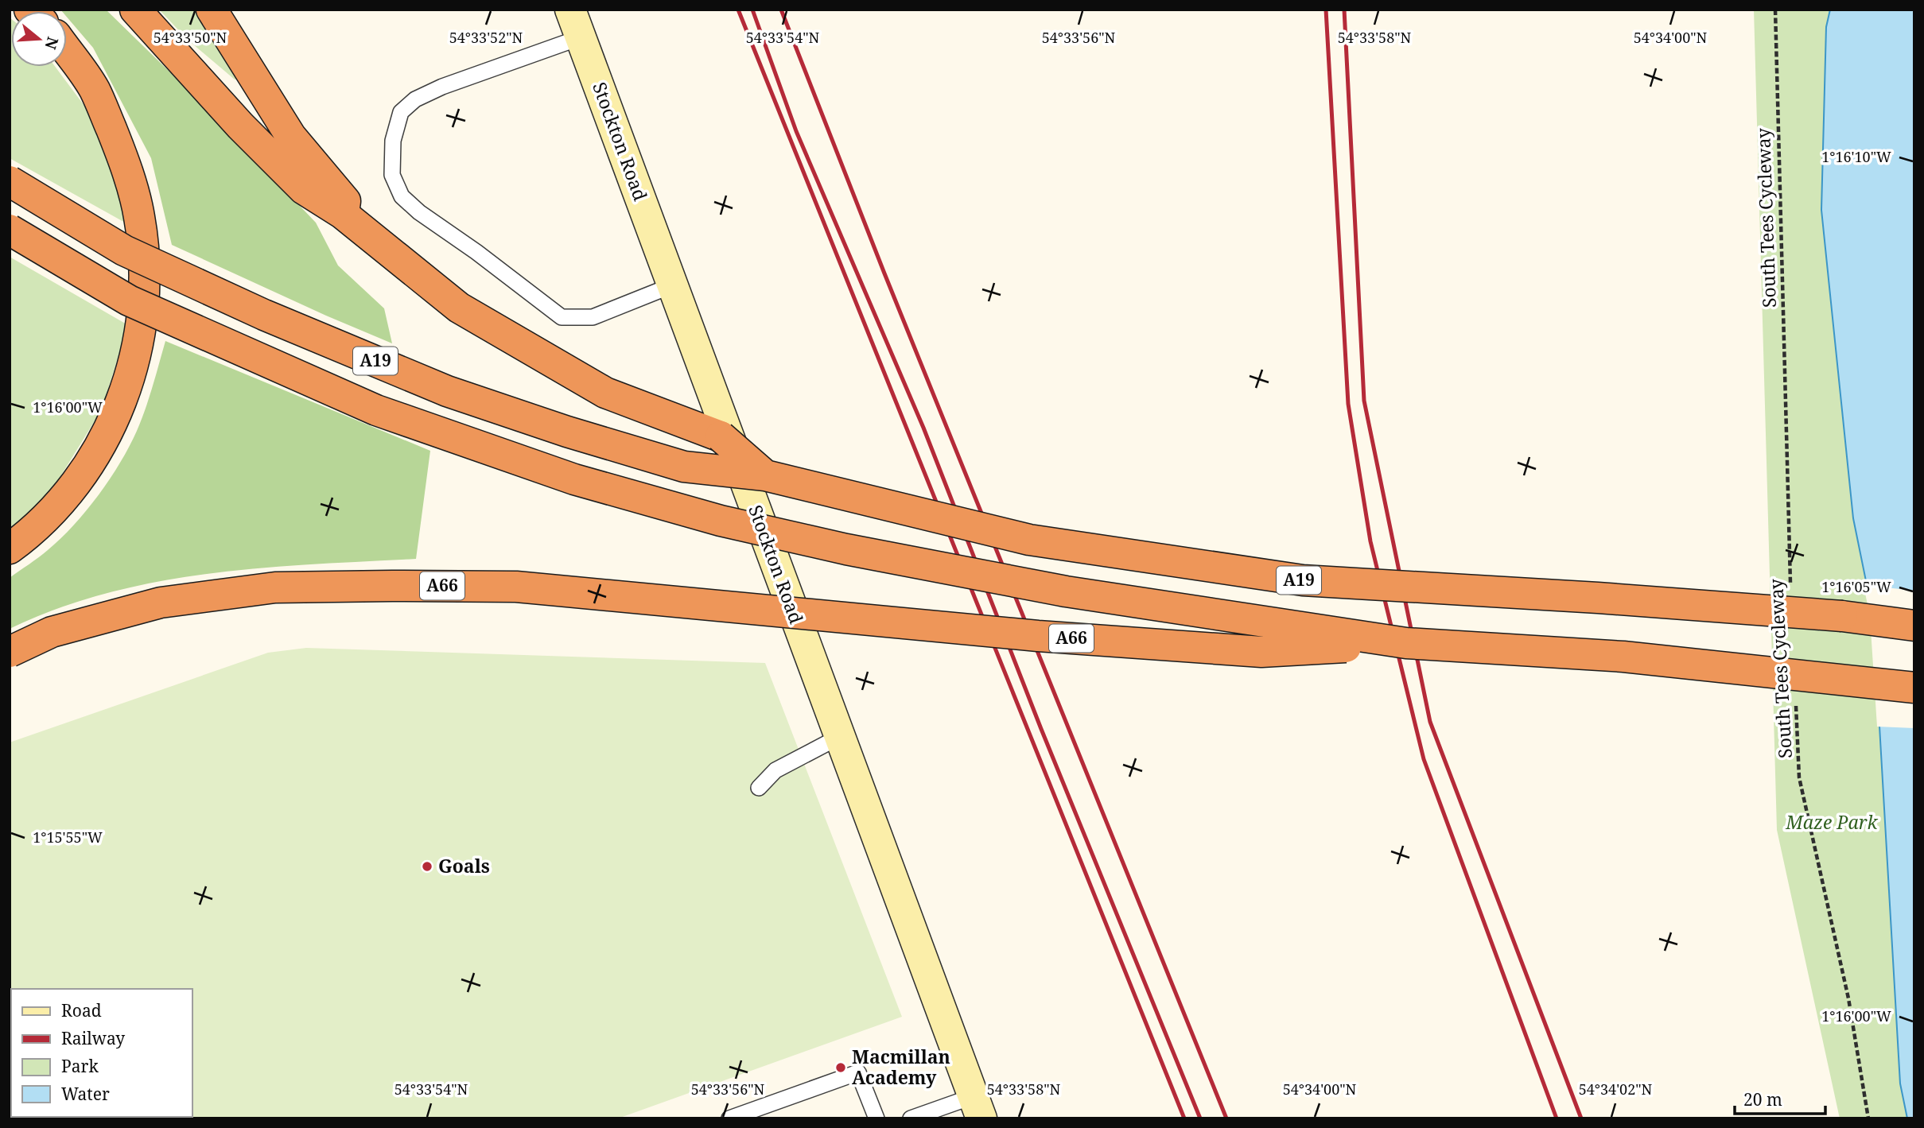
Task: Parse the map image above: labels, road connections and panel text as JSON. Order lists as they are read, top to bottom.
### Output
{
  "streets": {
    "highway": ["A19", "A66"],
    "main road": ["Stockton Road"],
    "path": ["South Tees Cycleway"]
  },
  "crossings": [
    ["A19", "A66"]
  ],
  "parks": ["Maze Park"],
  "places": ["Goals", "Macmillan Academy"],
  "legend": [
    "Road",
    "Railway",
    "Park",
    "Water"
  ],
  "scale_bar": "20 m",
  "north": "right",
  "coordinates": [
    "54°33'50\"N",
    "54°33'52\"N",
    "54°33'54\"N",
    "54°33'56\"N",
    "54°33'58\"N",
    "54°34'00\"N",
    "1°16'10\"W",
    "1°16'00\"W",
    "1°16'05\"W",
    "1°15'55\"W",
    "54°34'02\"N"
  ]
}
